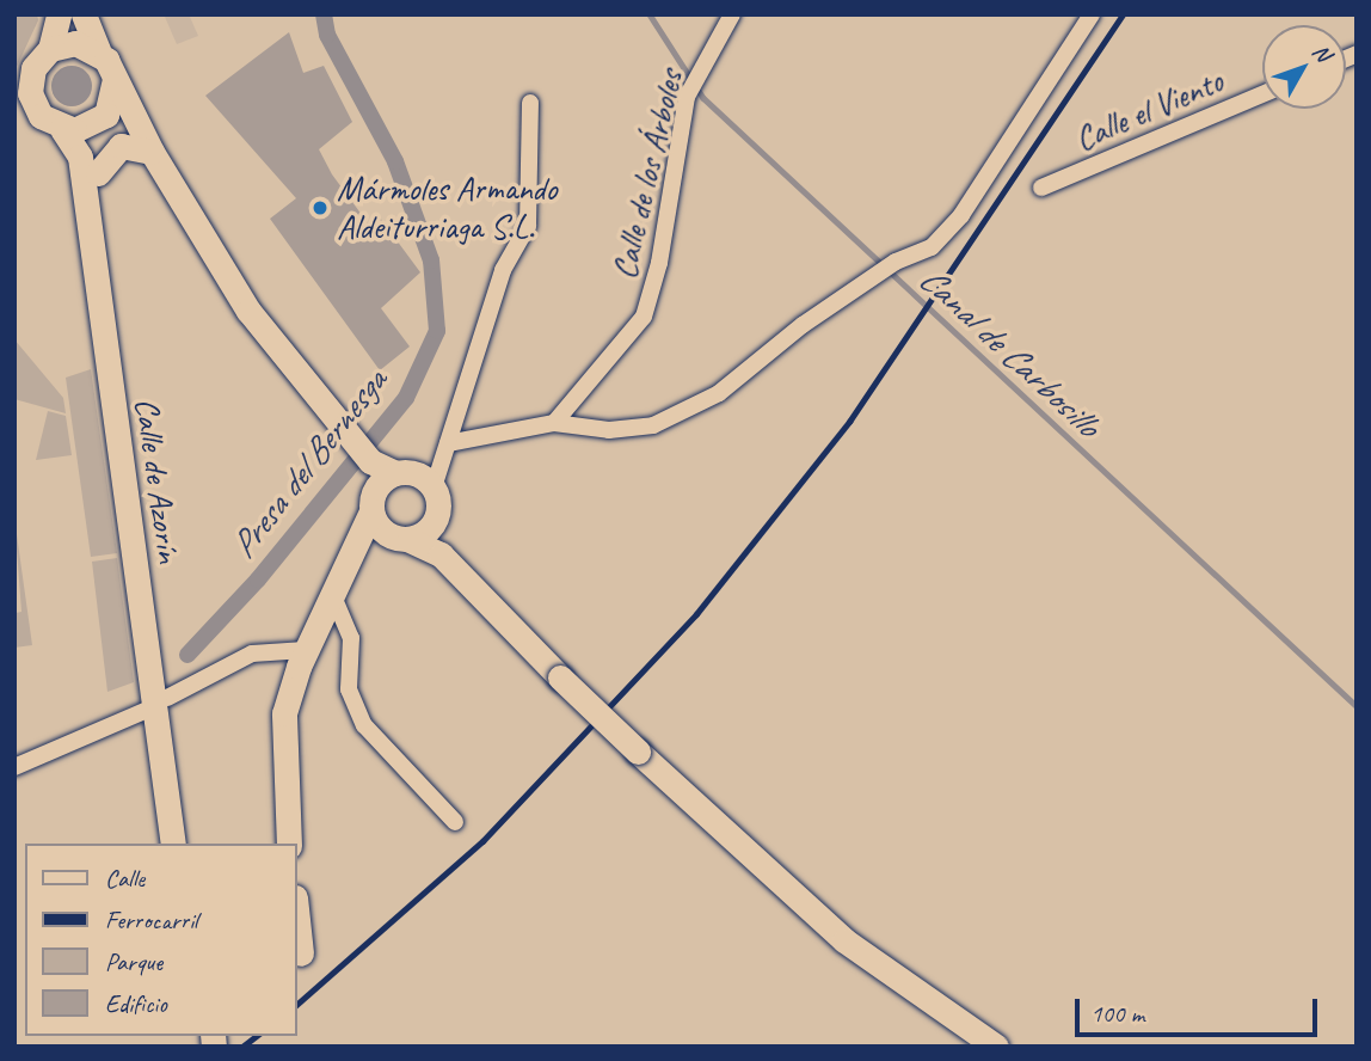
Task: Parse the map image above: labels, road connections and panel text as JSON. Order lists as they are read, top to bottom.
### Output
{
  "streets": {
    "main road": ["Calle de Azorín"],
    "street": ["Calle el Viento", "Calle de los Árboles"]
  },
  "water": ["Canal de Carbosillo", "Presa del Bernesga"],
  "places": ["Mármoles Armando Aldeiturriaga S.L."],
  "legend": [
    "Calle",
    "Ferrocarril",
    "Parque",
    "Edificio"
  ],
  "scale_bar": "100 m",
  "north": "top right"
}
